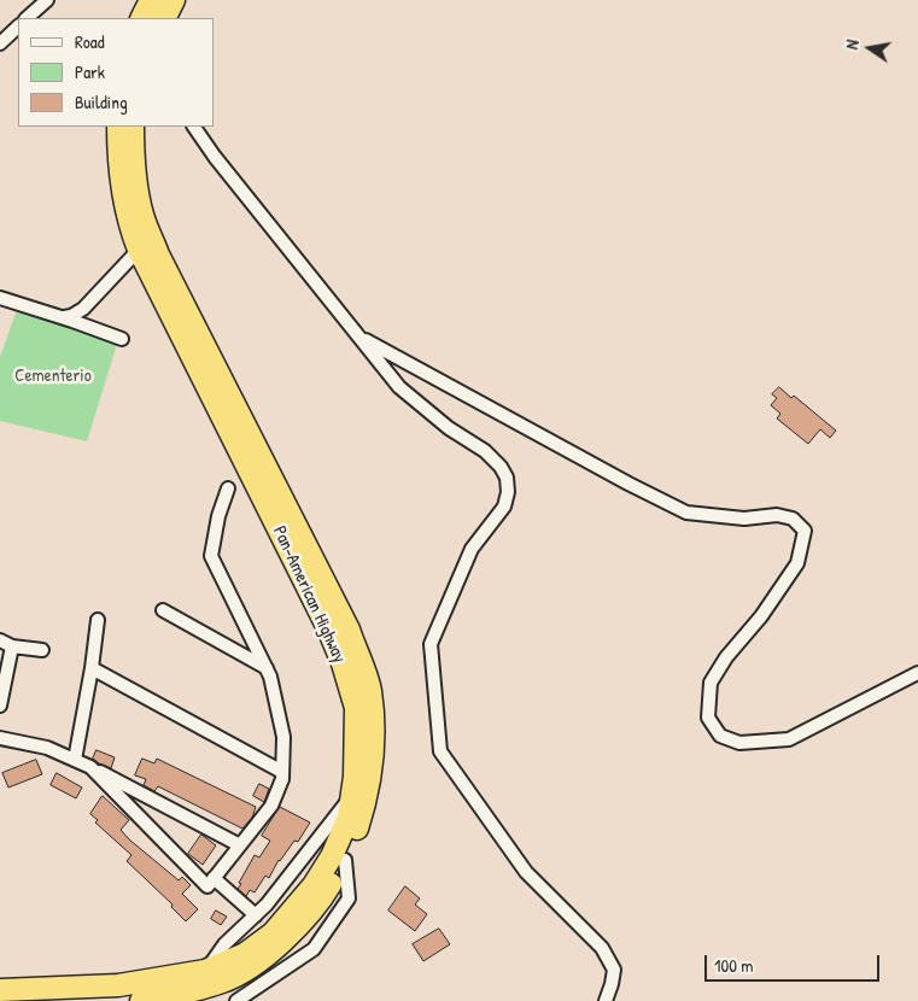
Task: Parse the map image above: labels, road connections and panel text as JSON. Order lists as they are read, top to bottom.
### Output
{
  "streets": {
    "highway": ["Pan-American Highway"]
  },
  "parks": ["Cementerio"],
  "legend": ["Road", "Park", "Building"],
  "scale_bar": "100 m",
  "north": "left"
}
